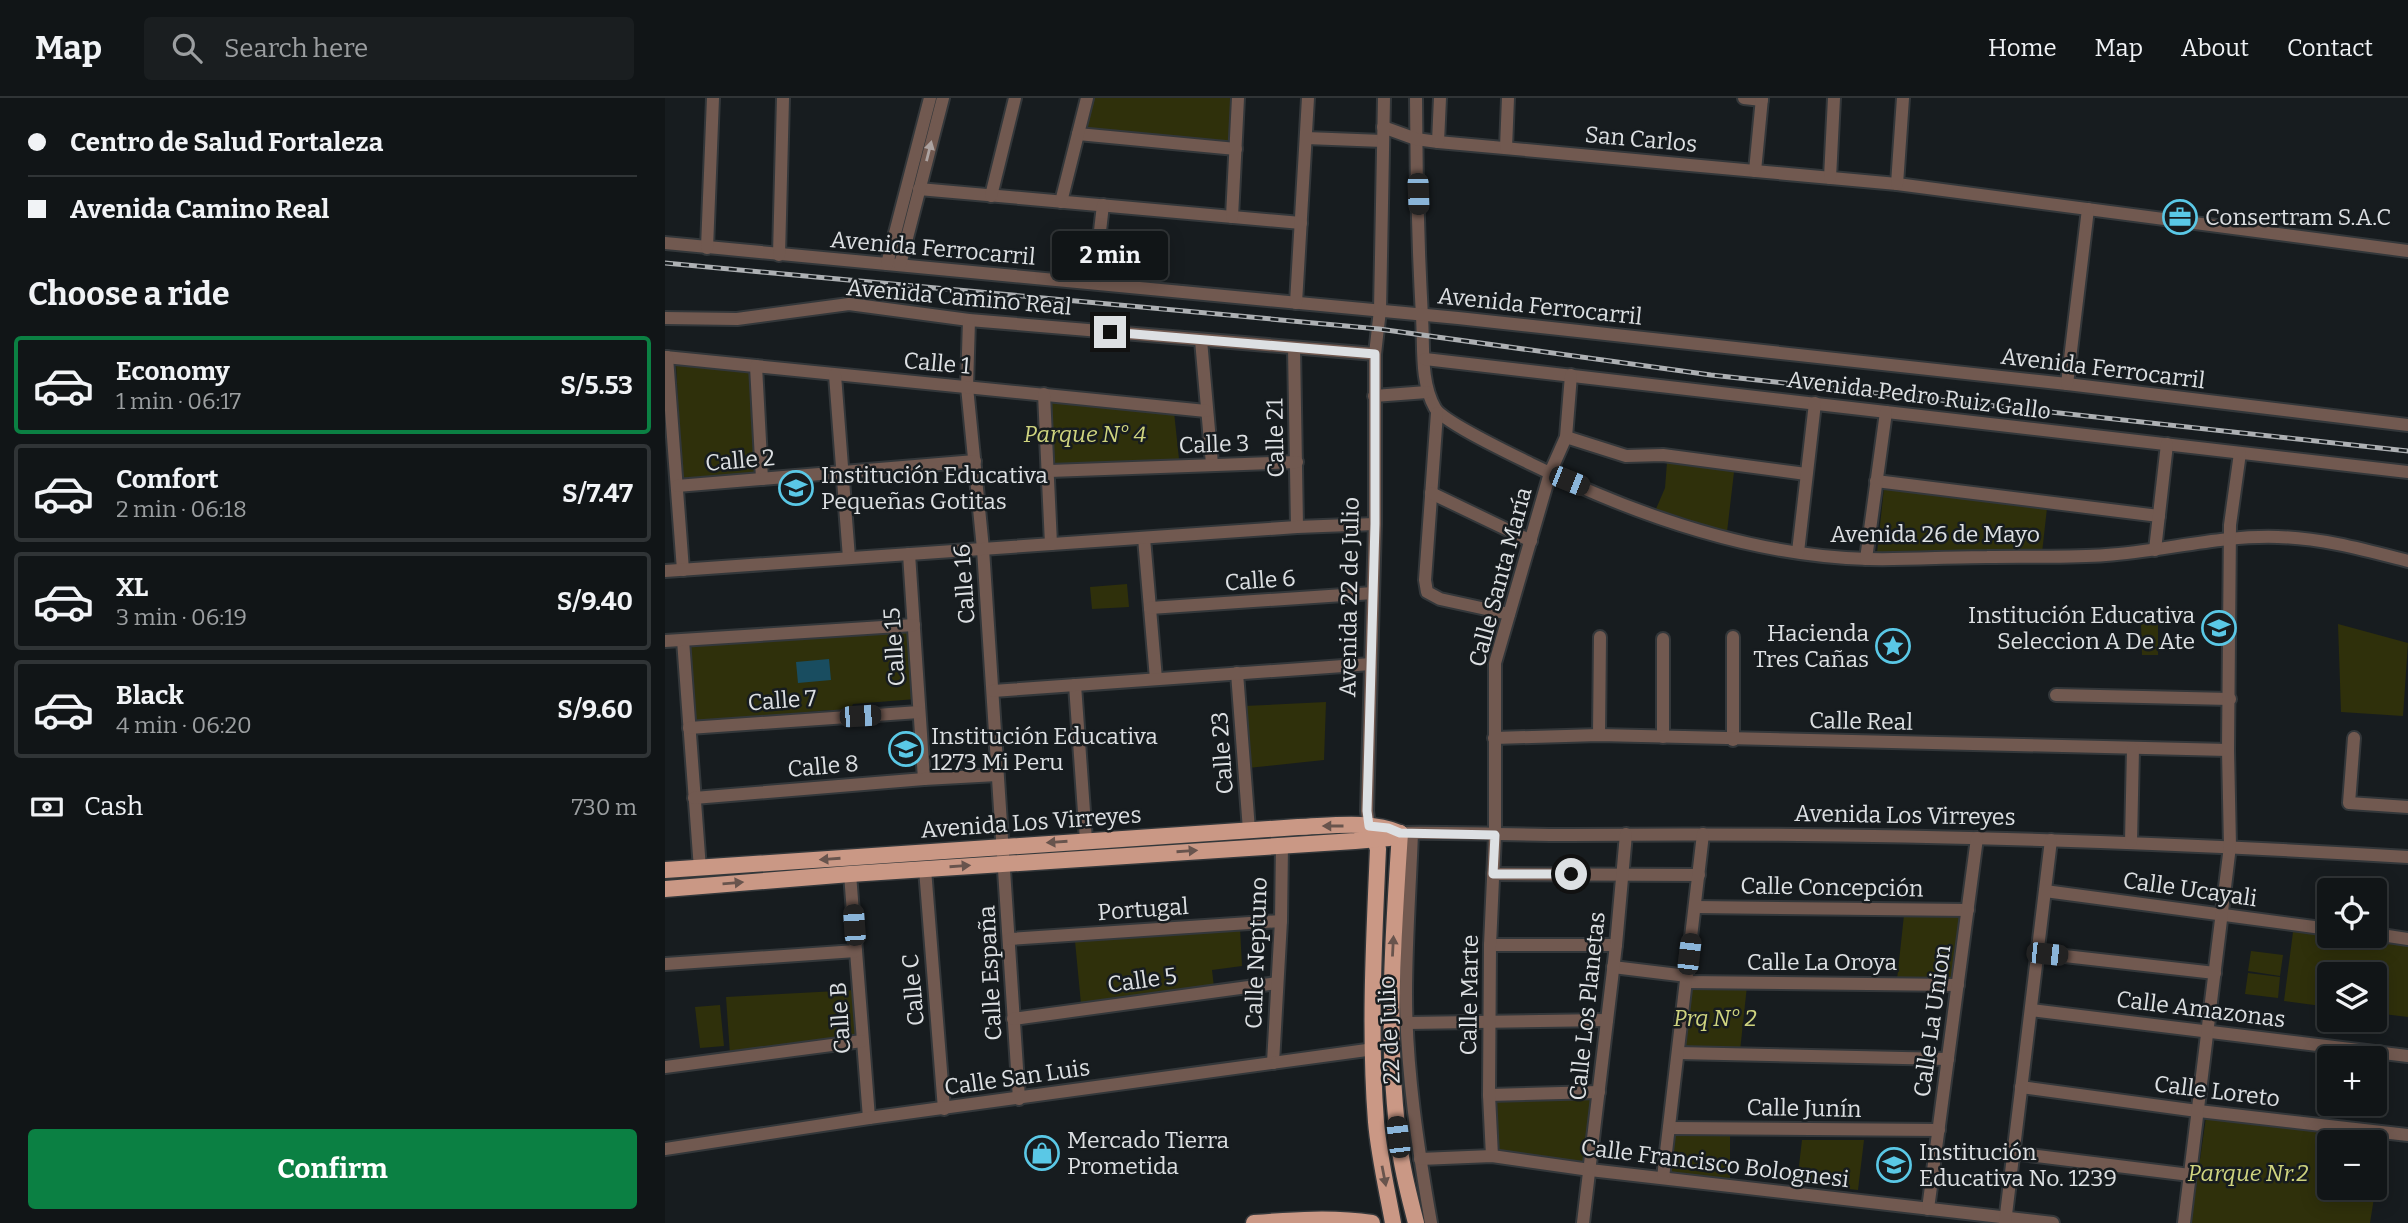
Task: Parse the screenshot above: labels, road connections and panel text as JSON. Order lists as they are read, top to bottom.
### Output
{
  "streets": {
    "main road": ["Avenida Los Virreyes"],
    "street": [
      "San Carlos",
      "Avenida Ferrocarril",
      "Avenida Camino Real",
      "Calle 1",
      "Avenida Pedro Ruiz Gallo",
      "Calle 21",
      "Calle 3",
      "Calle 2",
      "Avenida 26 de Mayo",
      "Calle Santa María",
      "Calle 6",
      "Calle 16",
      "Avenida 22 de Julio",
      "Calle 15",
      "Calle 7",
      "Calle Real",
      "Calle 23",
      "Calle 8",
      "Calle Concepción",
      "Calle Ucayali",
      "Portugal",
      "Calle Neptuno",
      "Calle La Oroya",
      "Calle España",
      "Calle 5",
      "Calle C",
      "Calle Marte",
      "Calle Los Planetas",
      "Calle Amazonas",
      "Calle B",
      "Calle La Union",
      "22 de Julio",
      "Calle San Luis",
      "Calle Loreto",
      "Calle Junín",
      "Calle Francisco Bolognesi"
    ]
  },
  "crossings": [
    ["San Carlos", "Avenida 22 de Julio"],
    ["Avenida Ferrocarril", "Avenida 22 de Julio"],
    ["Avenida Camino Real", "Calle 21"],
    ["Avenida Camino Real", "Calle 16"],
    ["Avenida Camino Real", "Avenida 22 de Julio"],
    ["Calle 1", "Calle 16"],
    ["Avenida Pedro Ruiz Gallo", "Calle Santa María"],
    ["Calle 21", "Calle 3"],
    ["Calle 2", "Calle 16"],
    ["Avenida 26 de Mayo", "Calle Santa María"],
    ["Calle Santa María", "Calle Real"],
    ["Calle Santa María", "Avenida Los Virreyes"],
    ["Calle Santa María", "Calle Marte"],
    ["Calle 6", "Avenida 22 de Julio"],
    ["Calle 16", "Calle 8"],
    ["Calle 16", "Avenida Los Virreyes"],
    ["Calle 16", "Calle España"],
    ["Avenida 22 de Julio", "Avenida Los Virreyes"],
    ["Calle 15", "Calle 7"],
    ["Calle 15", "Calle 8"],
    ["Calle 23", "Avenida Los Virreyes"],
    ["Avenida Los Virreyes", "Calle Neptuno"],
    ["Avenida Los Virreyes", "Calle España"],
    ["Avenida Los Virreyes", "Calle C"],
    ["Avenida Los Virreyes", "Calle Marte"],
    ["Avenida Los Virreyes", "Calle Los Planetas"],
    ["Avenida Los Virreyes", "Calle B"],
    ["Avenida Los Virreyes", "Calle La Union"],
    ["Avenida Los Virreyes", "22 de Julio"],
    ["Calle Concepción", "Calle La Union"],
    ["Portugal", "Calle Neptuno"],
    ["Portugal", "Calle España"],
    ["Calle Neptuno", "Calle 5"],
    ["Calle Neptuno", "Calle San Luis"],
    ["Calle La Oroya", "Calle Los Planetas"],
    ["Calle La Oroya", "Calle La Union"],
    ["Calle España", "Calle 5"],
    ["Calle España", "Calle San Luis"],
    ["Calle C", "Calle San Luis"],
    ["Calle Marte", "Calle Francisco Bolognesi"],
    ["Calle Los Planetas", "Calle Francisco Bolognesi"],
    ["Calle B", "Calle San Luis"],
    ["Calle La Union", "Calle Junín"],
    ["Calle La Union", "Calle Francisco Bolognesi"],
    ["22 de Julio", "Calle Francisco Bolognesi"]
  ],
  "parks": ["Parque N° 4", "Prq N° 2", "Parque Nr.2"],
  "places": {
    "office": ["Consertram S.A.C"],
    "school or university": [
      "Institución Educativa Pequeñas Gotitas",
      "Institución Educativa Seleccion A De Ate",
      "Institución Educativa 1273 Mi Peru",
      "Institución Educativa No. 1239"
    ],
    "place": ["Hacienda Tres Cañas"],
    "shop": ["Mercado Tierra Prometida"]
  },
  "page": {
    "header": "Map",
    "search": "Search here",
    "nav": [
      "Home",
      "Map",
      "About",
      "Contact"
    ],
    "banner": ["Centro de Salud Fortaleza", "Avenida Camino Real"],
    "bubble": "2 min",
    "heading": "Choose a ride",
    "list": [
      {
        "name": "Economy",
        "note": "1 min · 06:17",
        "value": "S/5.53"
      },
      {
        "name": "Comfort",
        "note": "2 min · 06:18",
        "value": "S/7.47"
      },
      {
        "name": "XL",
        "note": "3 min · 06:19",
        "value": "S/9.40"
      },
      {
        "name": "Black",
        "note": "4 min · 06:20",
        "value": "S/9.60"
      }
    ],
    "pay": ["Cash", "730 m"],
    "map_buttons": ["+", "−"],
    "buttons": "Confirm"
  }
}
